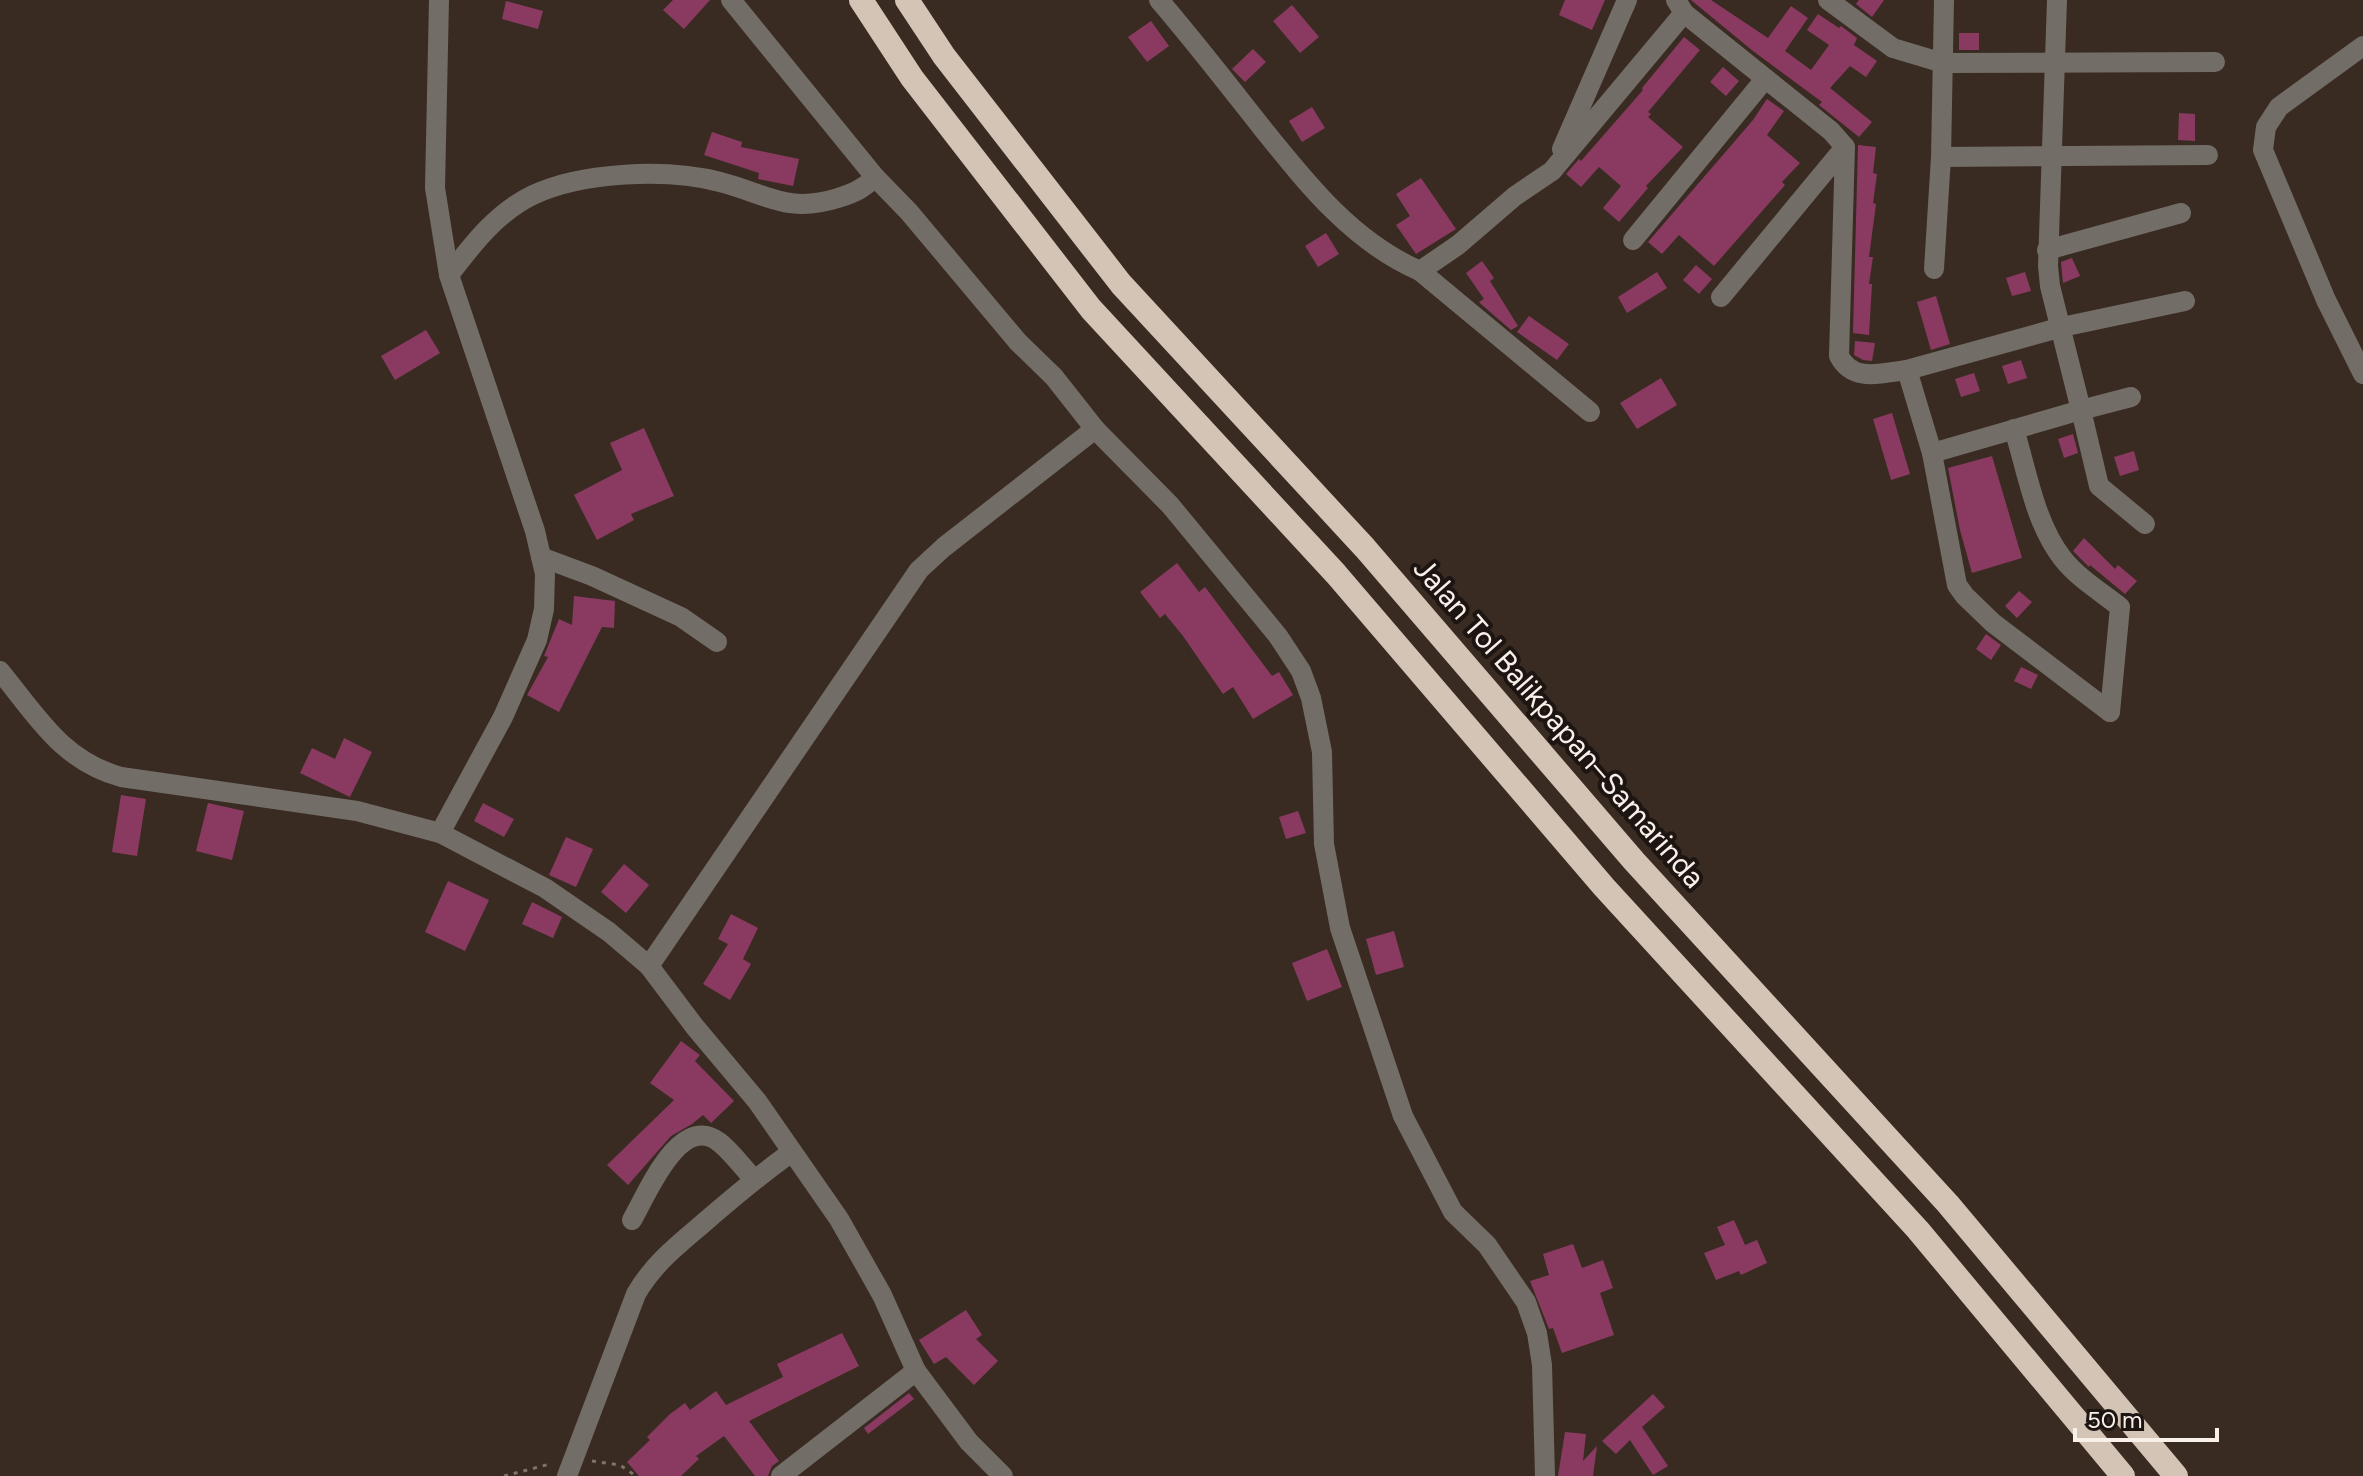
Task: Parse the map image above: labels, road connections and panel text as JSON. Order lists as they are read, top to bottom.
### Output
{
  "streets": {
    "highway": ["Jalan Tol Balikpapan–Samarinda"]
  },
  "scale_bar": "50 m"
}
